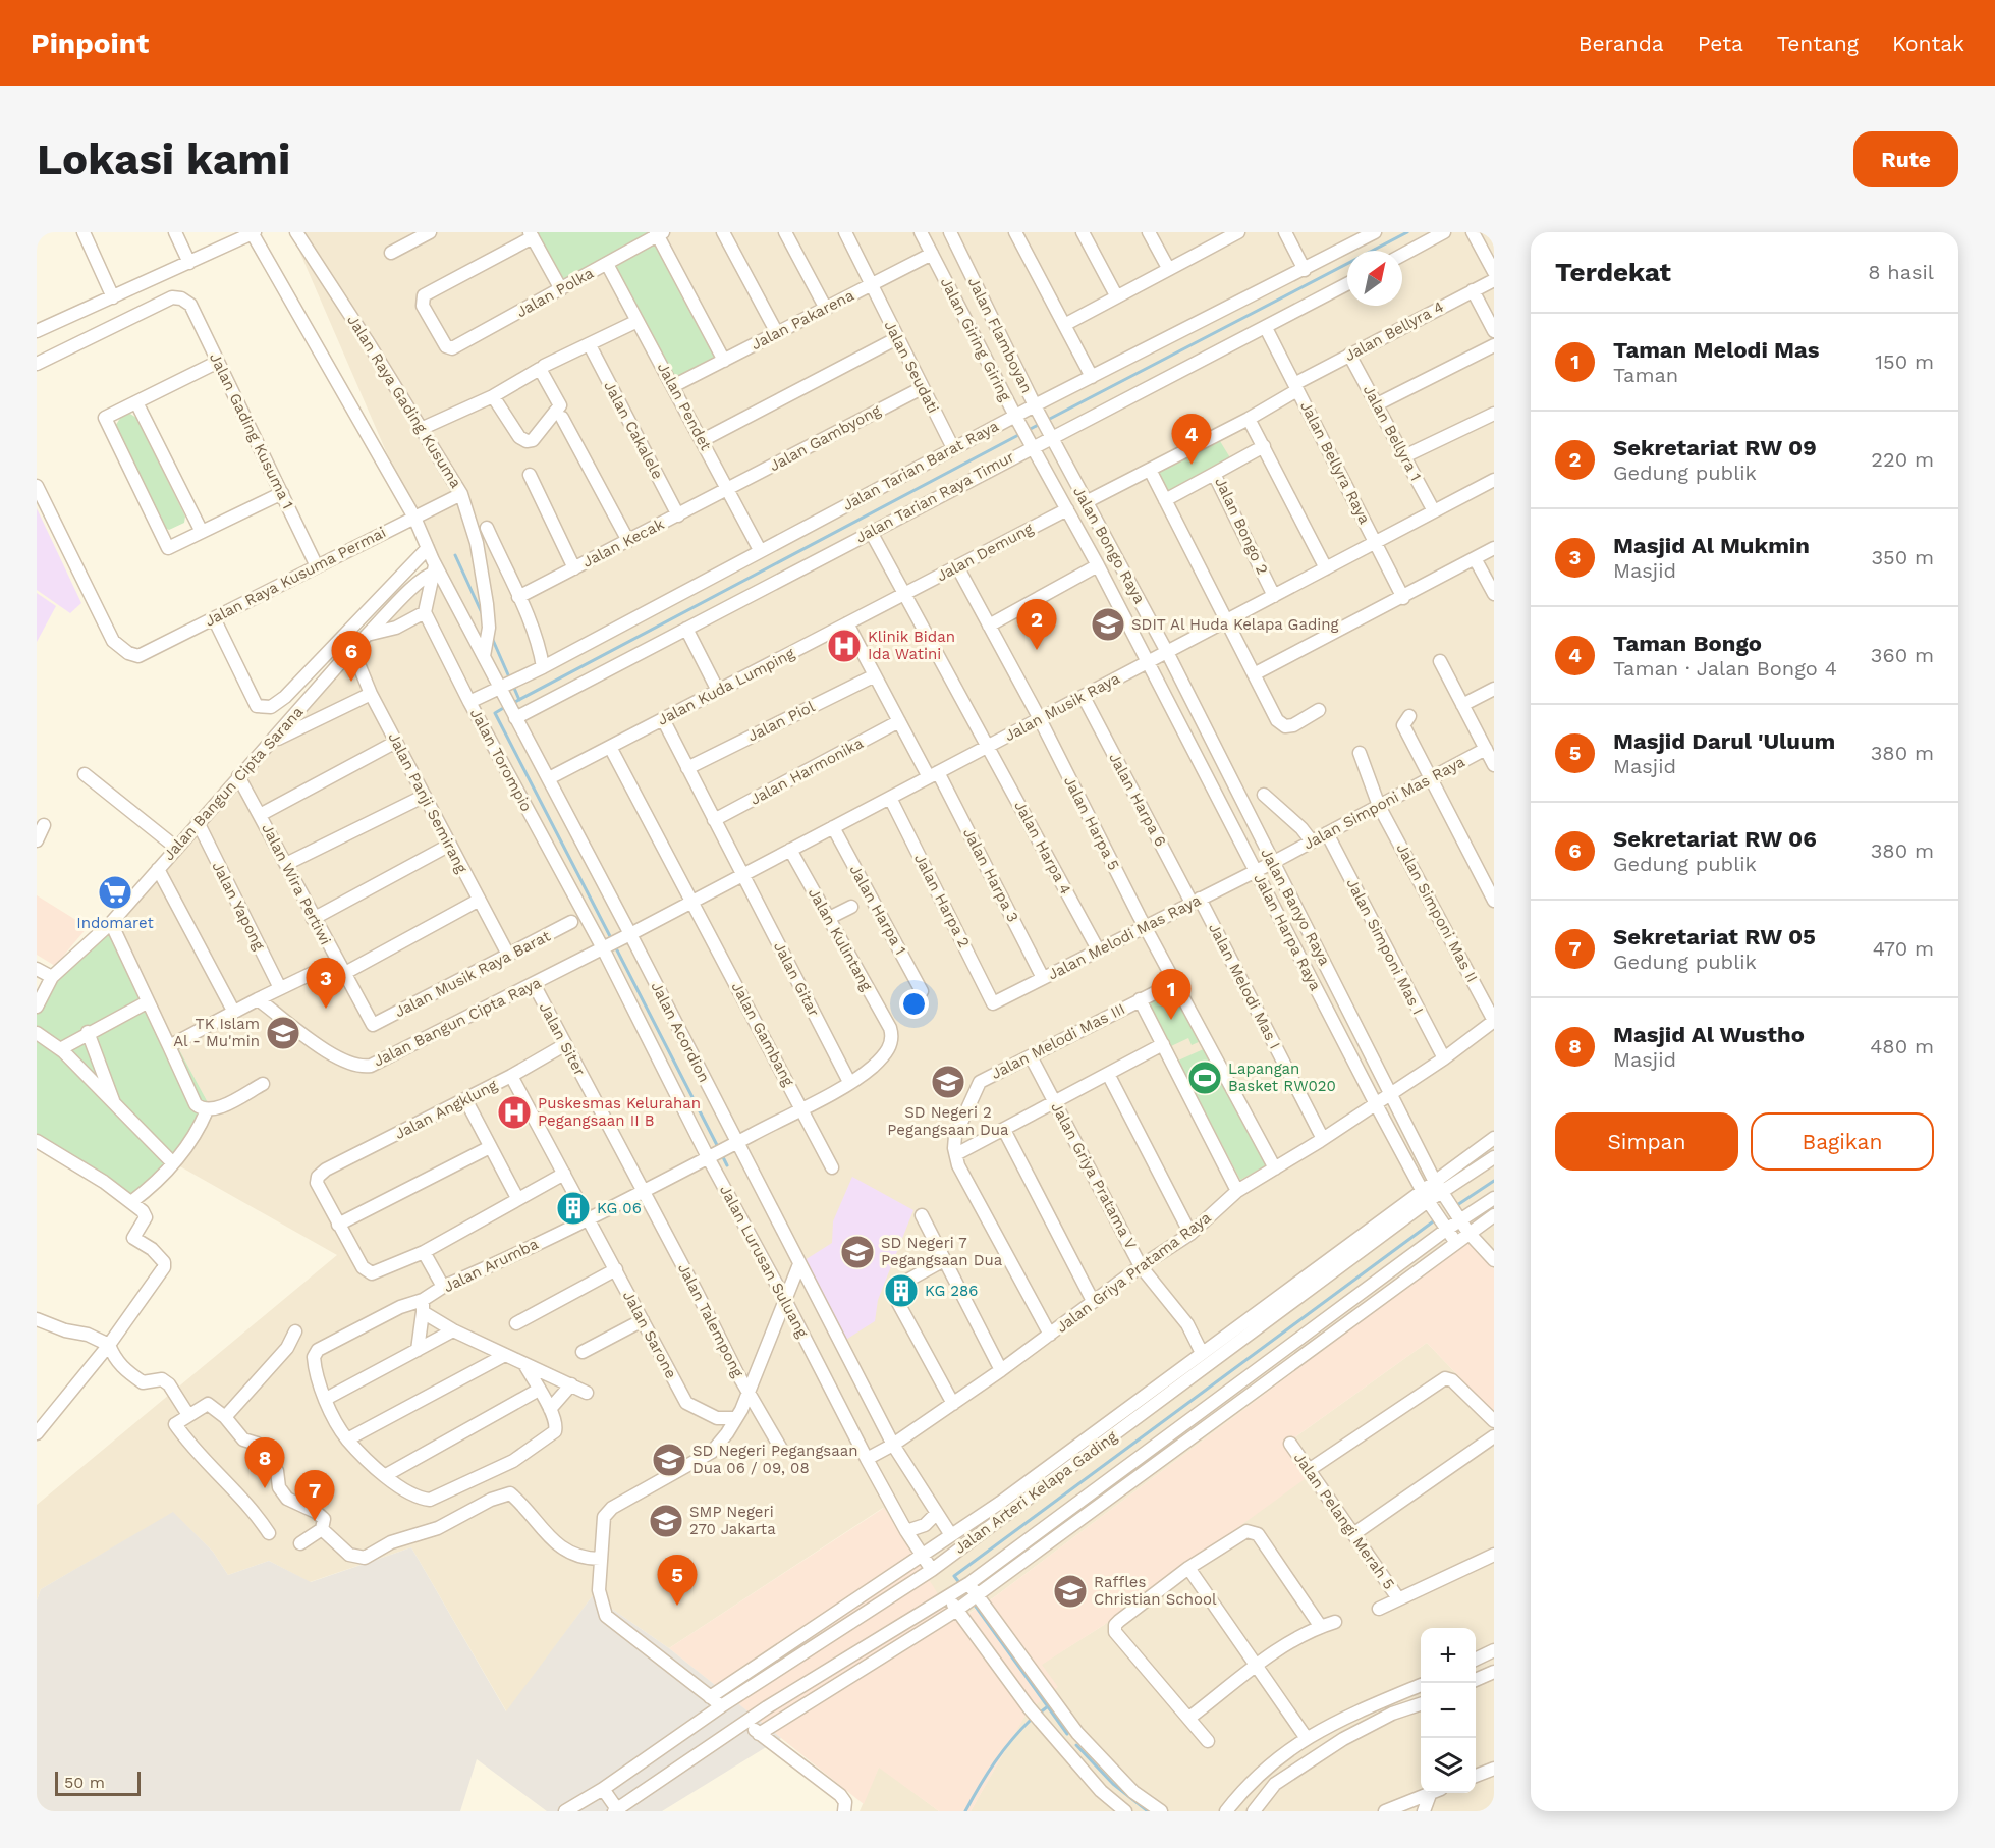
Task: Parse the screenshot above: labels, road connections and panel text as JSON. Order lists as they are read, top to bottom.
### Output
{
  "streets": {
    "street": [
      "Jalan Polka",
      "Jalan Pakarena",
      "Jalan Bellyra 4",
      "Jalan Flamboyan",
      "Jalan Giring Giring",
      "Jalan Seudati",
      "Jalan Raya Gading Kusuma",
      "Jalan Pendet",
      "Jalan Cakalele",
      "Jalan Gading Kusuma 1",
      "Jalan Bellyra 1",
      "Jalan Gambyong",
      "Jalan Bellyra Raya",
      "Jalan Tarian Barat Raya",
      "Jalan Tarian Raya Timur",
      "Jalan Bongo 2",
      "Jalan Kecak",
      "Jalan Bongo Raya",
      "Jalan Demung",
      "Jalan Raya Kusuma Permai",
      "Jalan Kuda Lumping",
      "Jalan Musik Raya",
      "Jalan Piol",
      "Jalan Torompio",
      "Jalan Harmonika",
      "Jalan Bangun Cipta Sarana",
      "Jalan Harpa 6",
      "Jalan Panji Semirang",
      "Jalan Simponi Mas Raya",
      "Jalan Harpa 5",
      "Jalan Harpa 4",
      "Jalan Harpa 3",
      "Jalan Wira Pertiwi",
      "Jalan Harpa 2",
      "Jalan Yapong",
      "Jalan Banyo Raya",
      "Jalan Harpa 1",
      "Jalan Simponi Mas II",
      "Jalan Harpa Raya",
      "Jalan Melodi Mas Raya",
      "Jalan Kulintang",
      "Jalan Simponi Mas I",
      "Jalan Musik Raya Barat",
      "Jalan Gitar",
      "Jalan Melodi Mas I",
      "Jalan Bangun Cipta Raya",
      "Jalan Acordion",
      "Jalan Gambang",
      "Jalan Siter",
      "Jalan Melodi Mas III",
      "Jalan Angklung",
      "Jalan Griya Pratama V",
      "Jalan Lurusan Suluang",
      "Jalan Arumba",
      "Jalan Griya Pratama Raya",
      "Jalan Talempong",
      "Jalan Sarone",
      "Jalan Arteri Kelapa Gading",
      "Jalan Pelangi Merah 5"
    ]
  },
  "crossings": [
    ["Jalan Polka", "Jalan Pendet"],
    ["Jalan Pakarena", "Jalan Giring Giring"],
    ["Jalan Pakarena", "Jalan Seudati"],
    ["Jalan Pakarena", "Jalan Pendet"],
    ["Jalan Bellyra 4", "Jalan Bellyra 1"],
    ["Jalan Bellyra 4", "Jalan Bellyra Raya"],
    ["Jalan Bellyra 4", "Jalan Bongo Raya"],
    ["Jalan Flamboyan", "Jalan Tarian Barat Raya"],
    ["Jalan Flamboyan", "Jalan Tarian Raya Timur"],
    ["Jalan Flamboyan", "Jalan Bongo Raya"],
    ["Jalan Giring Giring", "Jalan Tarian Barat Raya"],
    ["Jalan Giring Giring", "Jalan Tarian Raya Timur"],
    ["Jalan Seudati", "Jalan Gambyong"],
    ["Jalan Seudati", "Jalan Tarian Barat Raya"],
    ["Jalan Raya Gading Kusuma", "Jalan Raya Kusuma Permai"],
    ["Jalan Pendet", "Jalan Gambyong"],
    ["Jalan Pendet", "Jalan Tarian Barat Raya"],
    ["Jalan Pendet", "Jalan Kecak"],
    ["Jalan Cakalele", "Jalan Kecak"],
    ["Jalan Gading Kusuma 1", "Jalan Raya Kusuma Permai"],
    ["Jalan Bellyra 1", "Jalan Musik Raya"],
    ["Jalan Gambyong", "Jalan Kecak"],
    ["Jalan Bellyra Raya", "Jalan Tarian Raya Timur"],
    ["Jalan Bellyra Raya", "Jalan Musik Raya"],
    ["Jalan Tarian Barat Raya", "Jalan Torompio"],
    ["Jalan Tarian Raya Timur", "Jalan Bongo Raya"],
    ["Jalan Tarian Raya Timur", "Jalan Harpa 4"],
    ["Jalan Tarian Raya Timur", "Jalan Acordion"],
    ["Jalan Bongo 2", "Jalan Musik Raya"],
    ["Jalan Bongo Raya", "Jalan Musik Raya"],
    ["Jalan Bongo Raya", "Jalan Banyo Raya"],
    ["Jalan Demung", "Jalan Kuda Lumping"],
    ["Jalan Demung", "Jalan Harpa 5"],
    ["Jalan Demung", "Jalan Harpa 4"],
    ["Jalan Kuda Lumping", "Jalan Harpa 4"],
    ["Jalan Kuda Lumping", "Jalan Harpa 3"],
    ["Jalan Kuda Lumping", "Jalan Gitar"],
    ["Jalan Kuda Lumping", "Jalan Acordion"],
    ["Jalan Kuda Lumping", "Jalan Gambang"],
    ["Jalan Musik Raya", "Jalan Harpa 6"],
    ["Jalan Musik Raya", "Jalan Harpa 5"],
    ["Jalan Musik Raya", "Jalan Harpa 4"],
    ["Jalan Musik Raya", "Jalan Harpa 3"],
    ["Jalan Musik Raya", "Jalan Harpa 2"],
    ["Jalan Musik Raya", "Jalan Banyo Raya"],
    ["Jalan Musik Raya", "Jalan Harpa 1"],
    ["Jalan Musik Raya", "Jalan Harpa Raya"],
    ["Jalan Musik Raya", "Jalan Kulintang"],
    ["Jalan Musik Raya", "Jalan Gitar"],
    ["Jalan Musik Raya", "Jalan Bangun Cipta Raya"],
    ["Jalan Musik Raya", "Jalan Acordion"],
    ["Jalan Musik Raya", "Jalan Gambang"],
    ["Jalan Piol", "Jalan Harpa 3"],
    ["Jalan Piol", "Jalan Gitar"],
    ["Jalan Torompio", "Jalan Bangun Cipta Raya"],
    ["Jalan Torompio", "Jalan Lurusan Suluang"],
    ["Jalan Harmonika", "Jalan Harpa 3"],
    ["Jalan Harmonika", "Jalan Gitar"],
    ["Jalan Bangun Cipta Sarana", "Jalan Panji Semirang"],
    ["Jalan Bangun Cipta Sarana", "Jalan Wira Pertiwi"],
    ["Jalan Bangun Cipta Sarana", "Jalan Yapong"],
    ["Jalan Harpa 6", "Jalan Melodi Mas Raya"],
    ["Jalan Harpa 6", "Jalan Melodi Mas I"],
    ["Jalan Panji Semirang", "Jalan Musik Raya Barat"],
    ["Jalan Simponi Mas Raya", "Jalan Banyo Raya"],
    ["Jalan Simponi Mas Raya", "Jalan Simponi Mas II"],
    ["Jalan Simponi Mas Raya", "Jalan Harpa Raya"],
    ["Jalan Simponi Mas Raya", "Jalan Melodi Mas Raya"],
    ["Jalan Simponi Mas Raya", "Jalan Simponi Mas I"],
    ["Jalan Harpa 5", "Jalan Melodi Mas Raya"],
    ["Jalan Harpa 5", "Jalan Melodi Mas III"],
    ["Jalan Harpa 5", "Jalan Griya Pratama Raya"],
    ["Jalan Harpa 4", "Jalan Melodi Mas Raya"],
    ["Jalan Harpa 3", "Jalan Melodi Mas Raya"],
    ["Jalan Wira Pertiwi", "Jalan Musik Raya Barat"],
    ["Jalan Harpa 2", "Jalan Melodi Mas Raya"],
    ["Jalan Banyo Raya", "Jalan Harpa Raya"],
    ["Jalan Banyo Raya", "Jalan Melodi Mas Raya"],
    ["Jalan Banyo Raya", "Jalan Griya Pratama Raya"],
    ["Jalan Banyo Raya", "Jalan Arteri Kelapa Gading"],
    ["Jalan Simponi Mas II", "Jalan Griya Pratama Raya"],
    ["Jalan Harpa Raya", "Jalan Melodi Mas Raya"],
    ["Jalan Harpa Raya", "Jalan Griya Pratama Raya"],
    ["Jalan Harpa Raya", "Jalan Arteri Kelapa Gading"],
    ["Jalan Melodi Mas Raya", "Jalan Melodi Mas I"],
    ["Jalan Kulintang", "Jalan Arumba"],
    ["Jalan Simponi Mas I", "Jalan Griya Pratama Raya"],
    ["Jalan Gitar", "Jalan Arumba"],
    ["Jalan Melodi Mas I", "Jalan Griya Pratama Raya"],
    ["Jalan Bangun Cipta Raya", "Jalan Acordion"],
    ["Jalan Bangun Cipta Raya", "Jalan Siter"],
    ["Jalan Bangun Cipta Raya", "Jalan Lurusan Suluang"],
    ["Jalan Acordion", "Jalan Arumba"],
    ["Jalan Acordion", "Jalan Griya Pratama Raya"],
    ["Jalan Acordion", "Jalan Arteri Kelapa Gading"],
    ["Jalan Gambang", "Jalan Arumba"],
    ["Jalan Siter", "Jalan Angklung"],
    ["Jalan Siter", "Jalan Arumba"],
    ["Jalan Siter", "Jalan Talempong"],
    ["Jalan Melodi Mas III", "Jalan Griya Pratama V"],
    ["Jalan Angklung", "Jalan Sarone"],
    ["Jalan Griya Pratama V", "Jalan Griya Pratama Raya"],
    ["Jalan Griya Pratama V", "Jalan Arteri Kelapa Gading"],
    ["Jalan Lurusan Suluang", "Jalan Arumba"],
    ["Jalan Lurusan Suluang", "Jalan Griya Pratama Raya"],
    ["Jalan Lurusan Suluang", "Jalan Arteri Kelapa Gading"],
    ["Jalan Arumba", "Jalan Talempong"],
    ["Jalan Arumba", "Jalan Sarone"]
  ],
  "places": {
    "school or university": [
      "SDIT Al Huda Kelapa Gading",
      "TK Islam Al - Mu'min",
      "SD Negeri 2 Pegangsaan Dua",
      "SD Negeri 7 Pegangsaan Dua",
      "SD Negeri Pegangsaan Dua 06 / 09, 08",
      "SMP Negeri 270 Jakarta",
      "Raffles Christian School"
    ],
    "hospital": ["Klinik Bidan Ida Watini", "Puskesmas Kelurahan Pegangsaan II B"],
    "supermarket": ["Indomaret"],
    "sports": ["Lapangan Basket RW020"],
    "building": ["KG 06", "KG 286"]
  },
  "scale_bar": "50 m",
  "north": "top right",
  "page": {
    "header": "Pinpoint",
    "nav": [
      "Beranda",
      "Peta",
      "Tentang",
      "Kontak"
    ],
    "buttons": [
      "Rute",
      ["Simpan", "Bagikan"]
    ],
    "title": "Lokasi kami",
    "heading": ["Terdekat", "8 hasil"],
    "list": [
      {
        "mark": "1",
        "name": "Taman Melodi Mas",
        "note": "Taman",
        "value": "150 m"
      },
      {
        "mark": "2",
        "name": "Sekretariat RW 09",
        "note": "Gedung publik",
        "value": "220 m"
      },
      {
        "mark": "3",
        "name": "Masjid Al Mukmin",
        "note": "Masjid",
        "value": "350 m"
      },
      {
        "mark": "4",
        "name": "Taman Bongo",
        "note": "Taman · Jalan Bongo 4",
        "value": "360 m"
      },
      {
        "mark": "5",
        "name": "Masjid Darul 'Uluum",
        "note": "Masjid",
        "value": "380 m"
      },
      {
        "mark": "6",
        "name": "Sekretariat RW 06",
        "note": "Gedung publik",
        "value": "380 m"
      },
      {
        "mark": "7",
        "name": "Sekretariat RW 05",
        "note": "Gedung publik",
        "value": "470 m"
      },
      {
        "mark": "8",
        "name": "Masjid Al Wustho",
        "note": "Masjid",
        "value": "480 m"
      }
    ],
    "pins": [
      "4",
      "2",
      "6",
      "3",
      "1",
      "8",
      "7",
      "5"
    ],
    "map_buttons": ["+", "−"],
    "scale": "50 m"
  }
}
